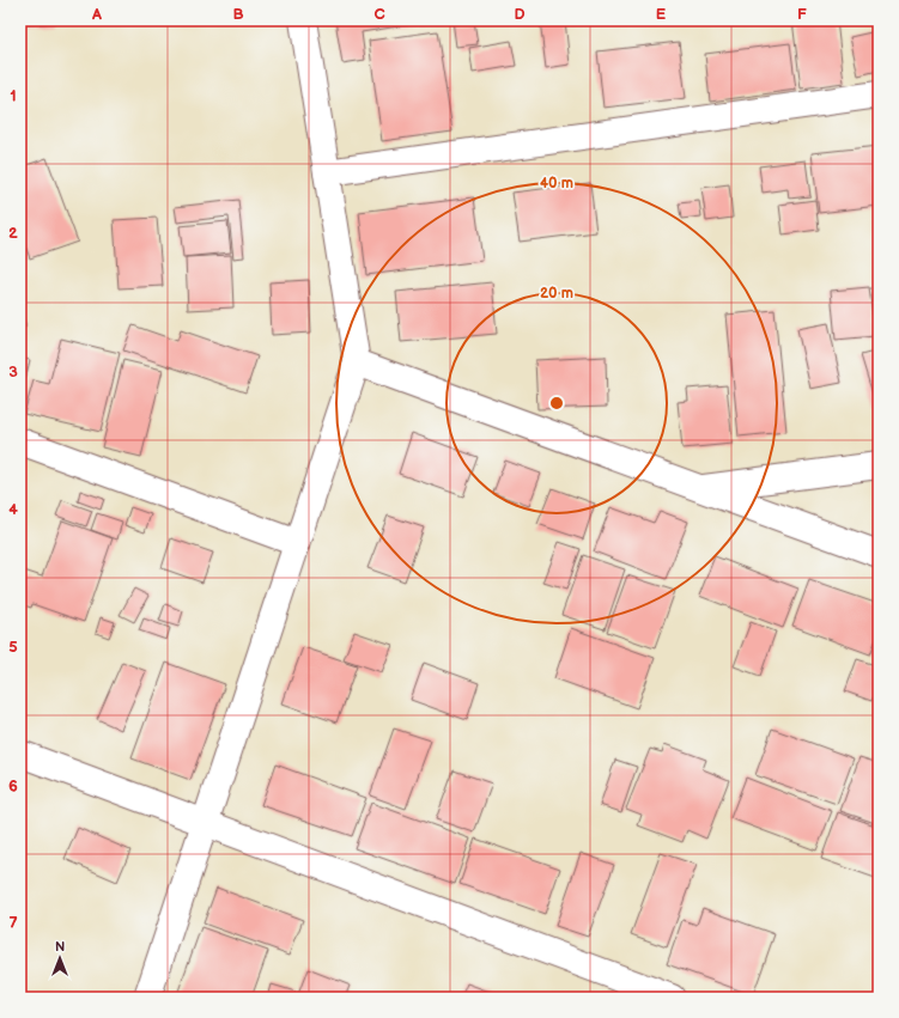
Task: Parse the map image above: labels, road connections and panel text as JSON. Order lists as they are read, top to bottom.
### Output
{
  "north": "top",
  "grid": {
    "columns": [
      "A",
      "B",
      "C",
      "D",
      "E",
      "F"
    ],
    "rows": [
      "1",
      "2",
      "3",
      "4",
      "5",
      "6",
      "7"
    ]
  },
  "rings": ["40 m", "20 m"]
}
